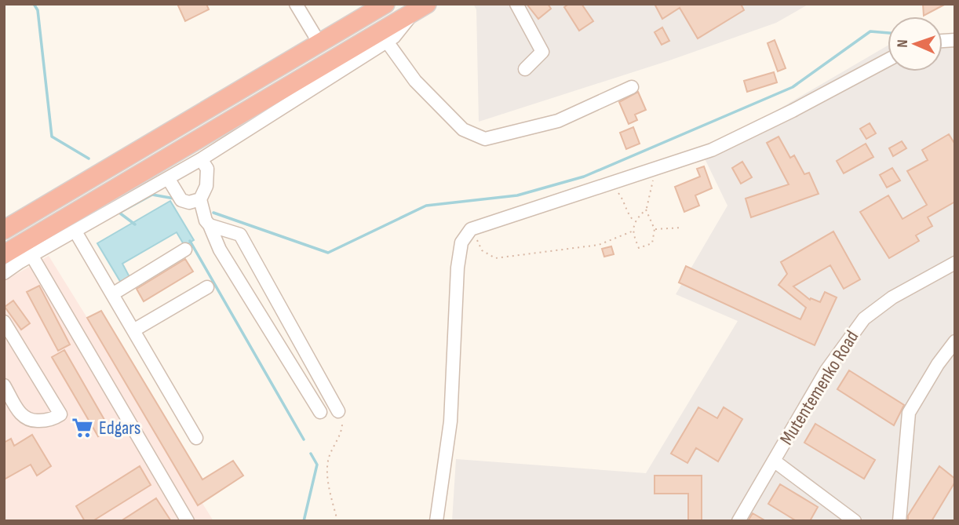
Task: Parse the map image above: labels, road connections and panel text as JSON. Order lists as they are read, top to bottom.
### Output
{
  "streets": {
    "street": ["Mutentemenko Road"]
  },
  "places": {
    "supermarket": ["Edgars"]
  },
  "north": "left"
}
